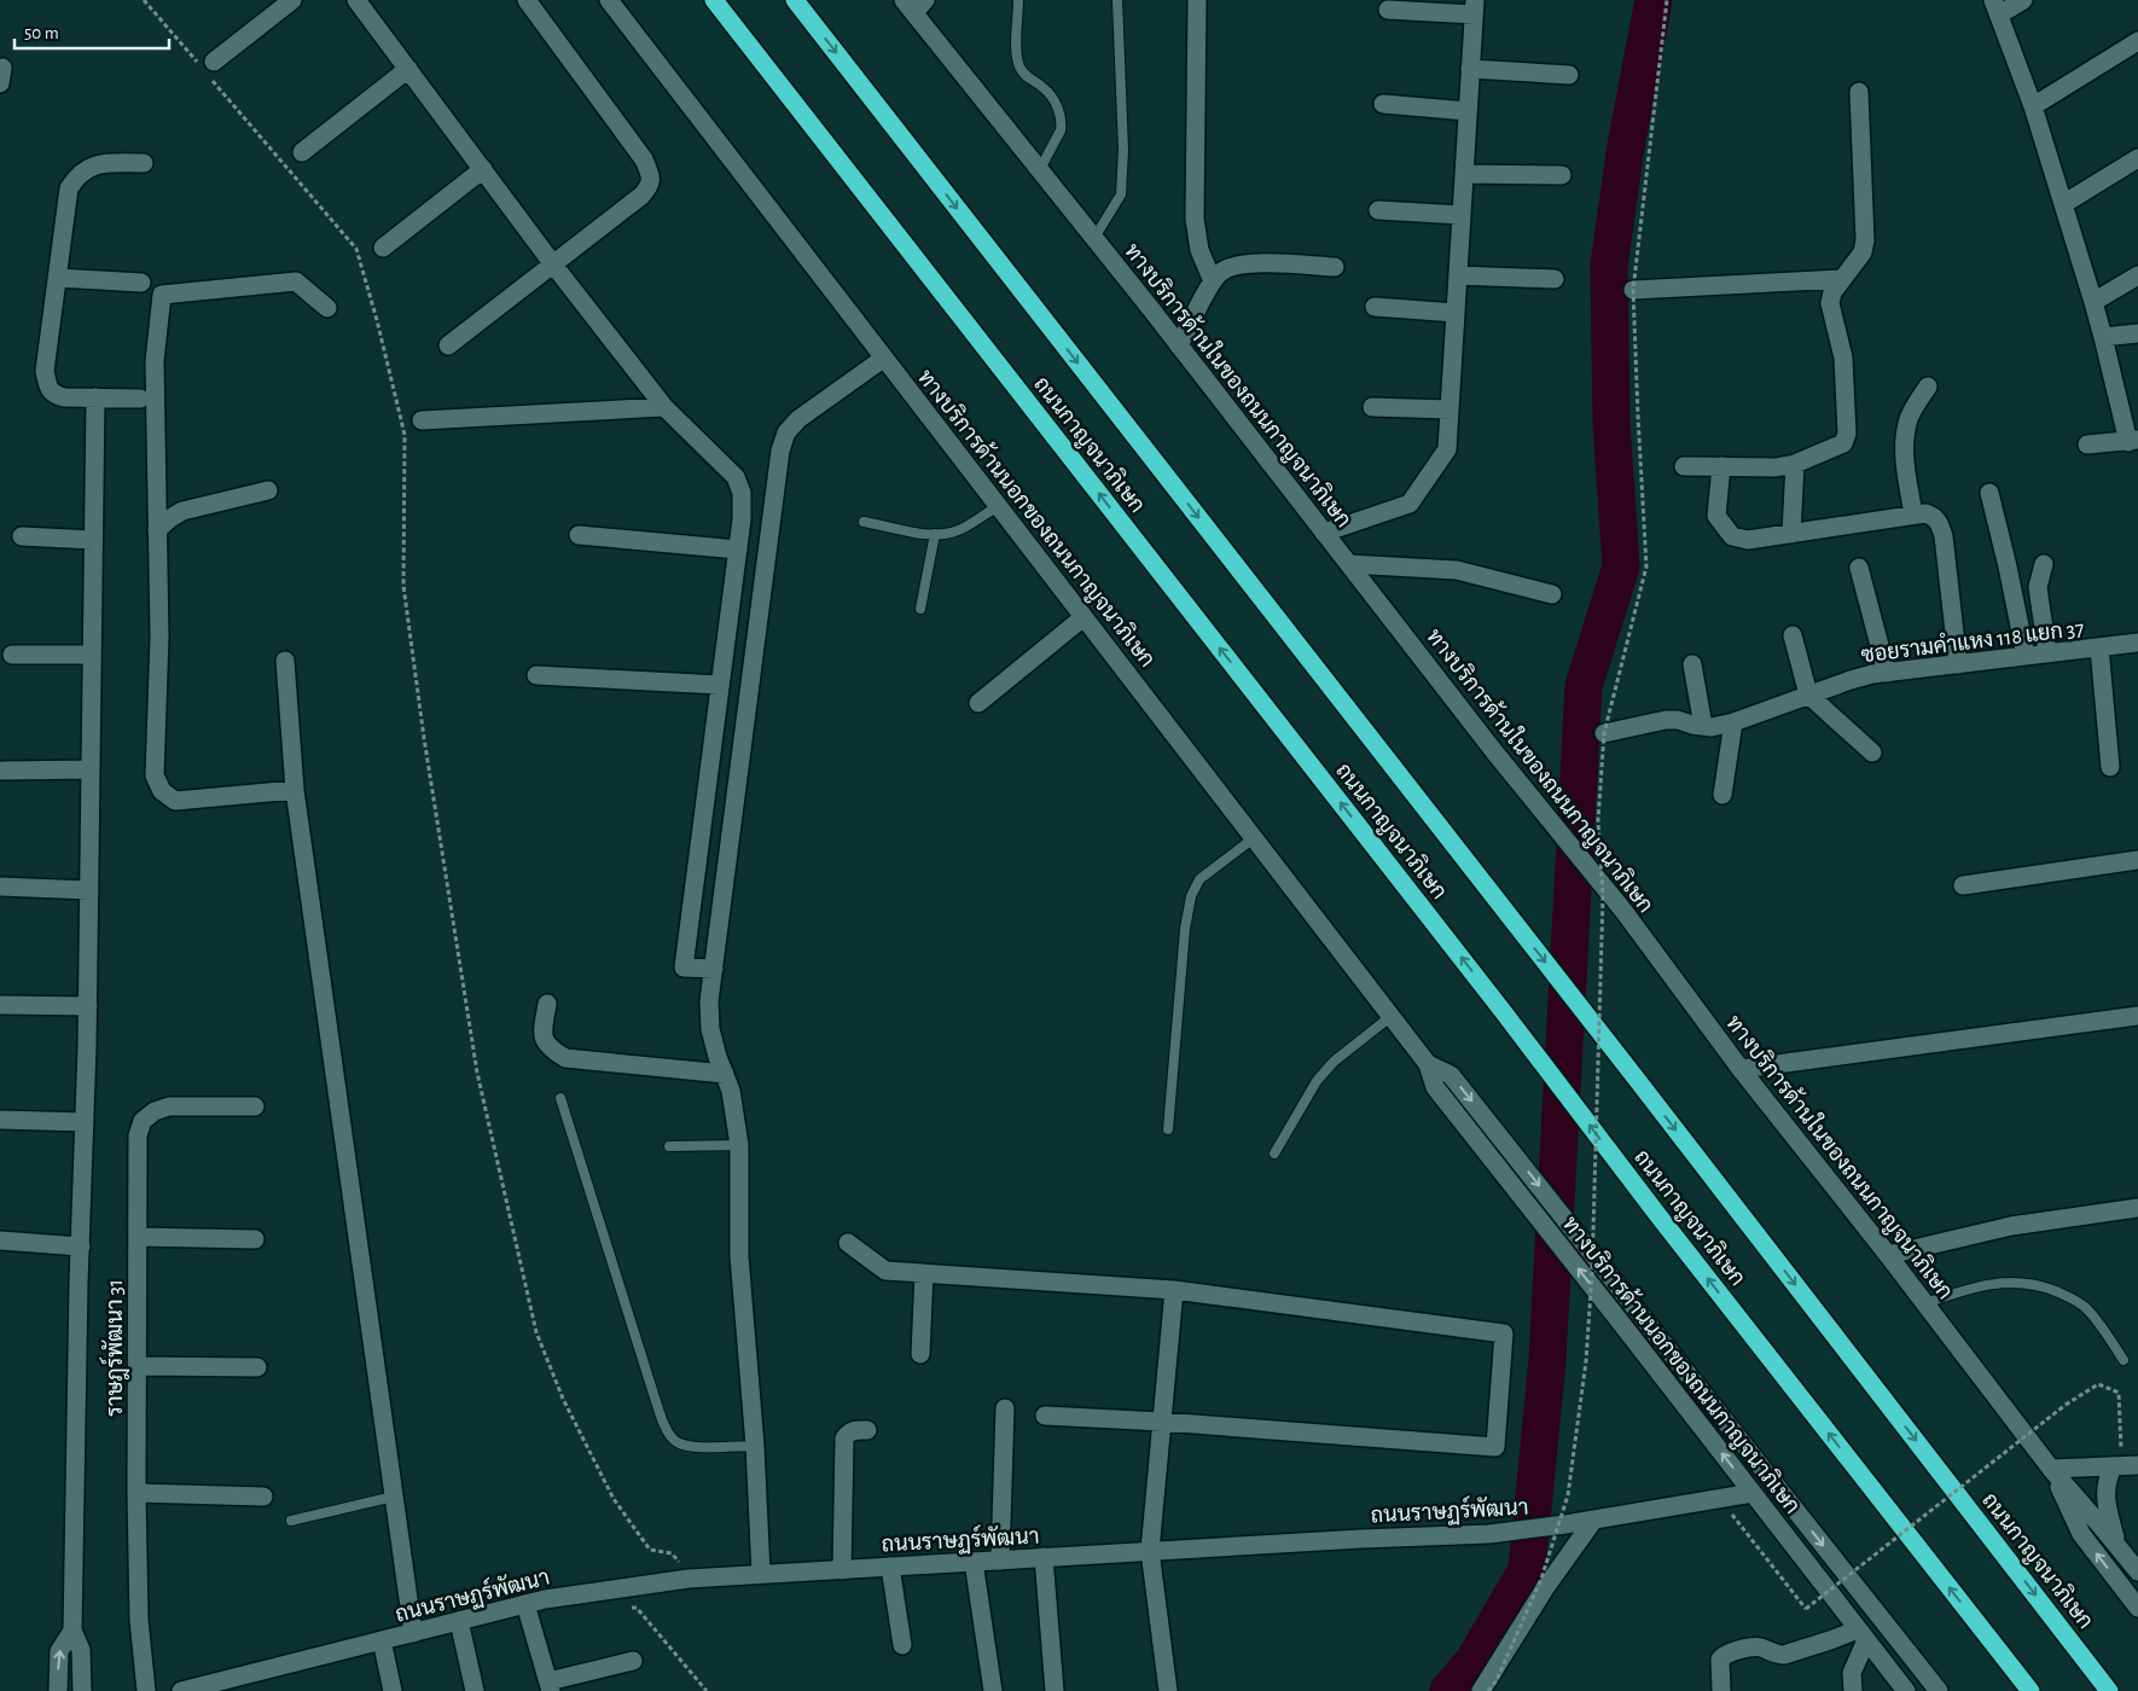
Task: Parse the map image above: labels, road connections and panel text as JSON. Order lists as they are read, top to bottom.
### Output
{
  "streets": {
    "highway": ["ถนนกาญจนาภิเษก"],
    "street": [
      "ทางบริการด้านในของถนนกาญจนาภิเษก",
      "ทางบริการด้านนอกของถนนกาญจนาภิเษก",
      "ซอยรามคำแหง 118 แยก 37",
      "ราษฎร์พัฒนา 31",
      "ถนนราษฏร์พัฒนา"
    ]
  },
  "crossings": [
    ["ทางบริการด้านนอกของถนนกาญจนาภิเษก", "ถนนราษฏร์พัฒนา"]
  ],
  "scale_bar": "50 m"
}
